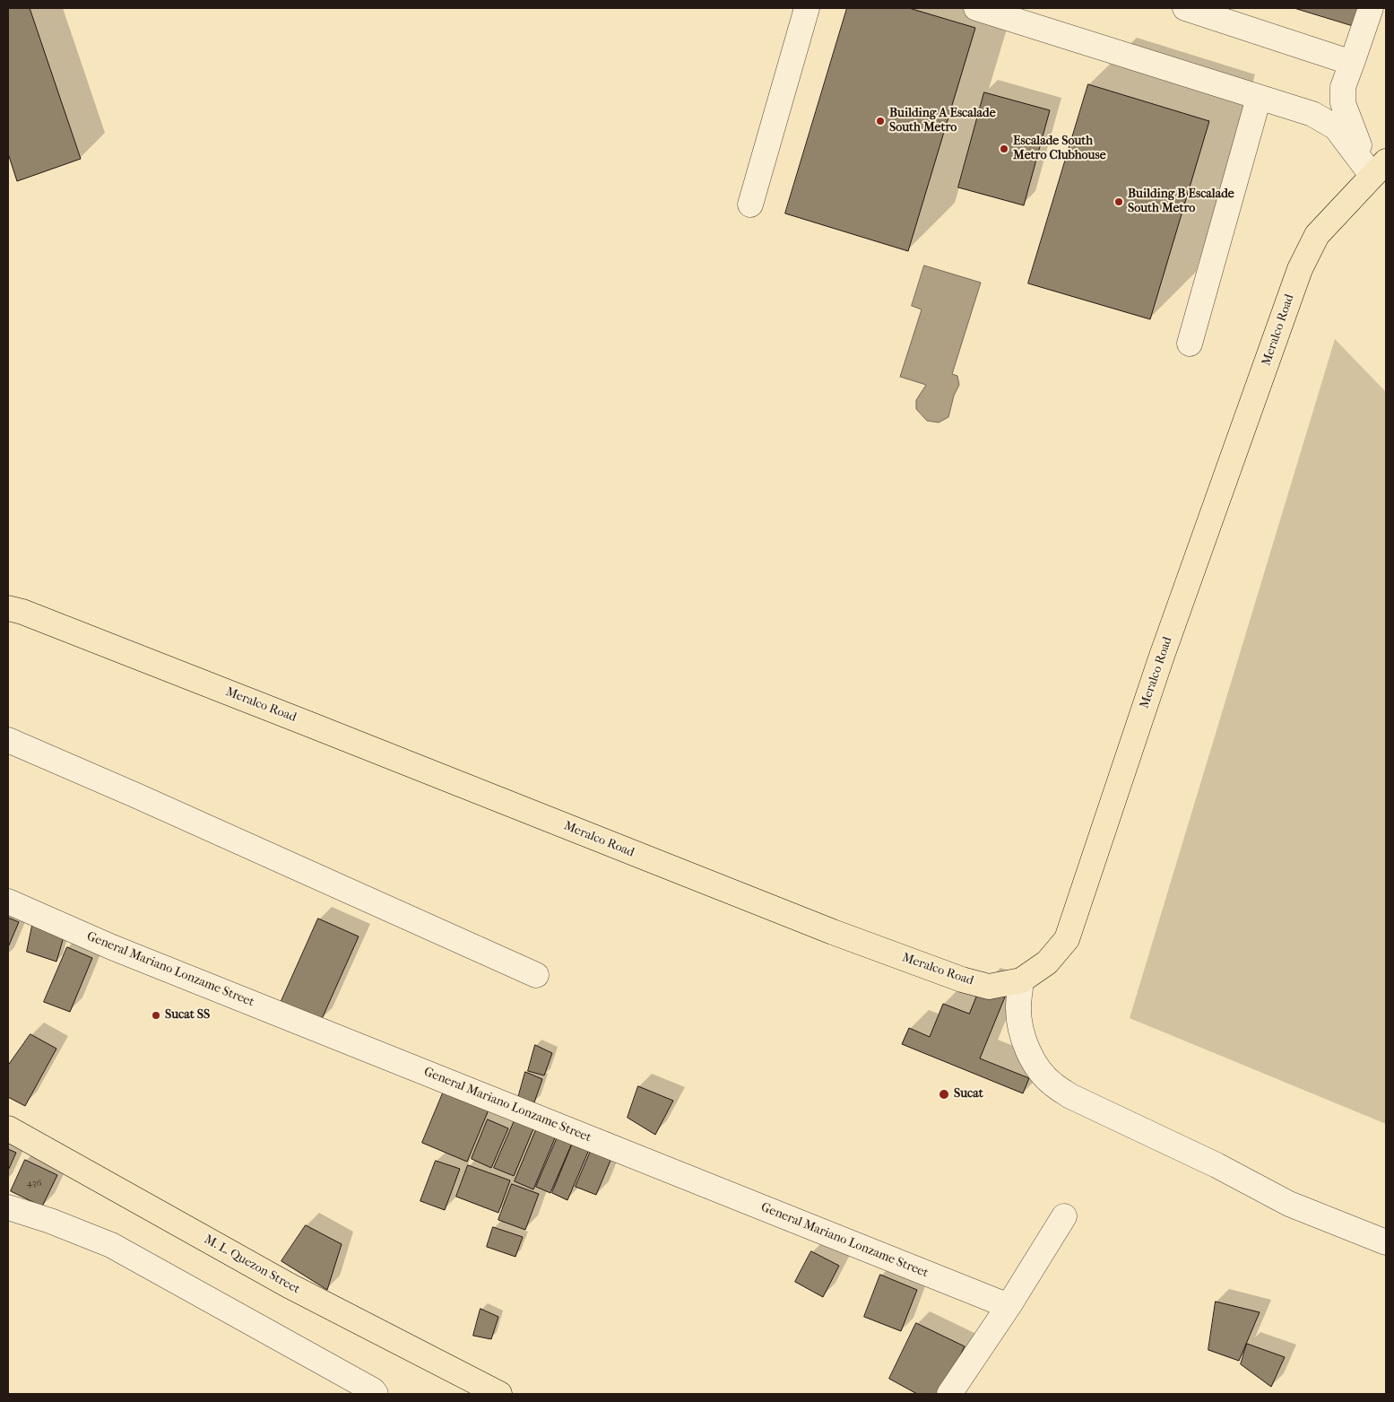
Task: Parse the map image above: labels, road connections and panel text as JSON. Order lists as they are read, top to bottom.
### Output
{
  "streets": {
    "main road": ["Meralco Road", "M. L. Quezon Street"],
    "street": ["General Mariano Lonzame Street"]
  },
  "places": [
    "Building A Escalade South Metro",
    "Escalade South Metro Clubhouse",
    "Building B Escalade South Metro",
    "Sucat SS",
    "Sucat"
  ],
  "house_numbers": ["436"]
}
